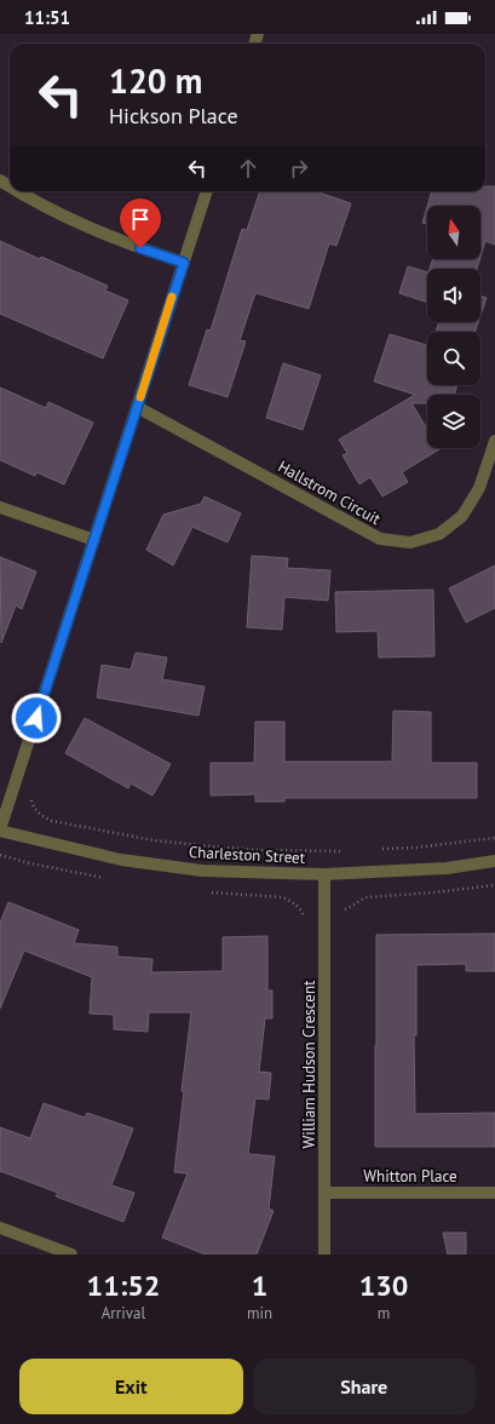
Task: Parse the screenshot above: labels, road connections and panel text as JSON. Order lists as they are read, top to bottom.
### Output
{
  "streets": {
    "street": [
      "Hallstrom Circuit",
      "Charleston Street",
      "William Hudson Crescent",
      "Whitton Place"
    ]
  },
  "crossings": [
    ["Charleston Street", "William Hudson Crescent"],
    ["William Hudson Crescent", "Whitton Place"]
  ],
  "north": "top",
  "page": {
    "status": "11:51",
    "turn": ["120 m", "Hickson Place"],
    "eta": [
      "11:52",
      "Arrival",
      "1",
      "min",
      "130",
      "m"
    ],
    "buttons": ["Exit", "Share"]
  }
}
